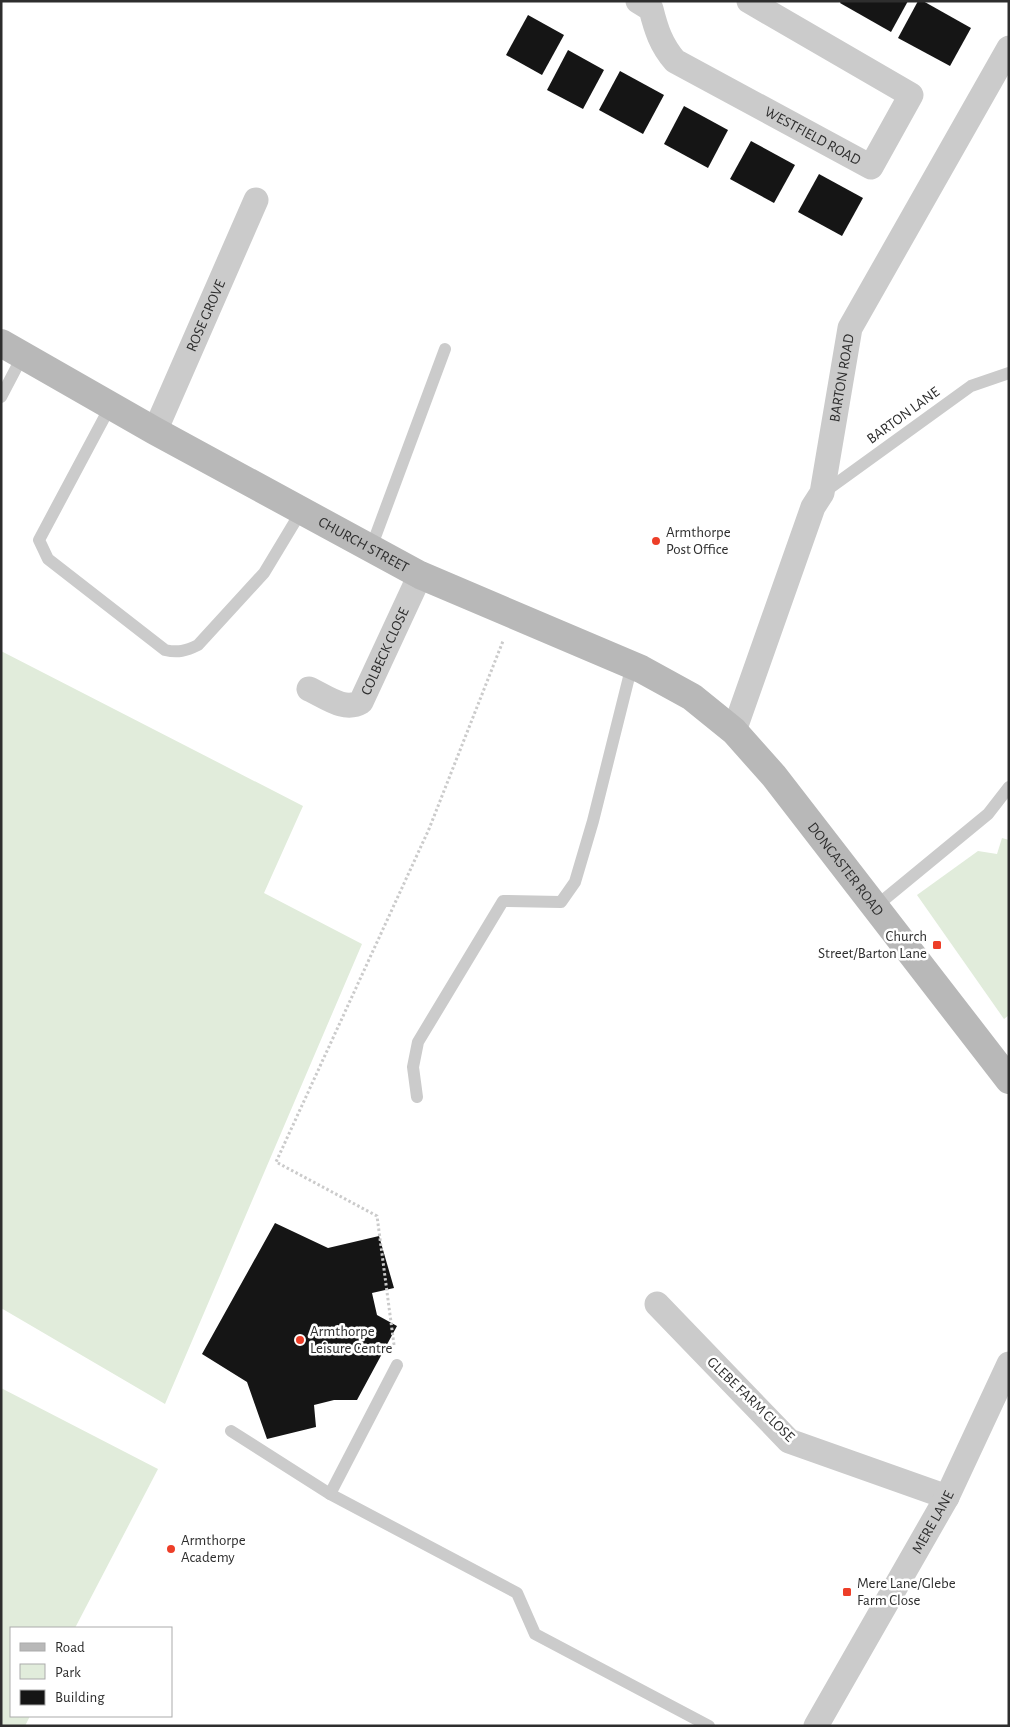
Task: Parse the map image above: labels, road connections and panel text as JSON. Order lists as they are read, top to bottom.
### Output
{
  "streets": {
    "street": [
      "WESTFIELD ROAD",
      "ROSE GROVE",
      "BARTON ROAD",
      "CHURCH STREET",
      "COLBECK CLOSE",
      "DONCASTER ROAD",
      "GLEBE FARM CLOSE",
      "MERE LANE"
    ],
    "lane": ["BARTON LANE"]
  },
  "crossings": [
    ["ROSE GROVE", "CHURCH STREET"],
    ["BARTON ROAD", "BARTON LANE"],
    ["BARTON ROAD", "CHURCH STREET"],
    ["BARTON ROAD", "DONCASTER ROAD"],
    ["CHURCH STREET", "COLBECK CLOSE"],
    ["CHURCH STREET", "DONCASTER ROAD"],
    ["GLEBE FARM CLOSE", "MERE LANE"]
  ],
  "places": {
    "other": ["Armthorpe Post Office", "Armthorpe Leisure Centre", "Armthorpe Academy"],
    "transit": ["Church Street/Barton Lane", "Mere Lane/Glebe Farm Close"]
  },
  "legend": ["Road", "Park", "Building"]
}
